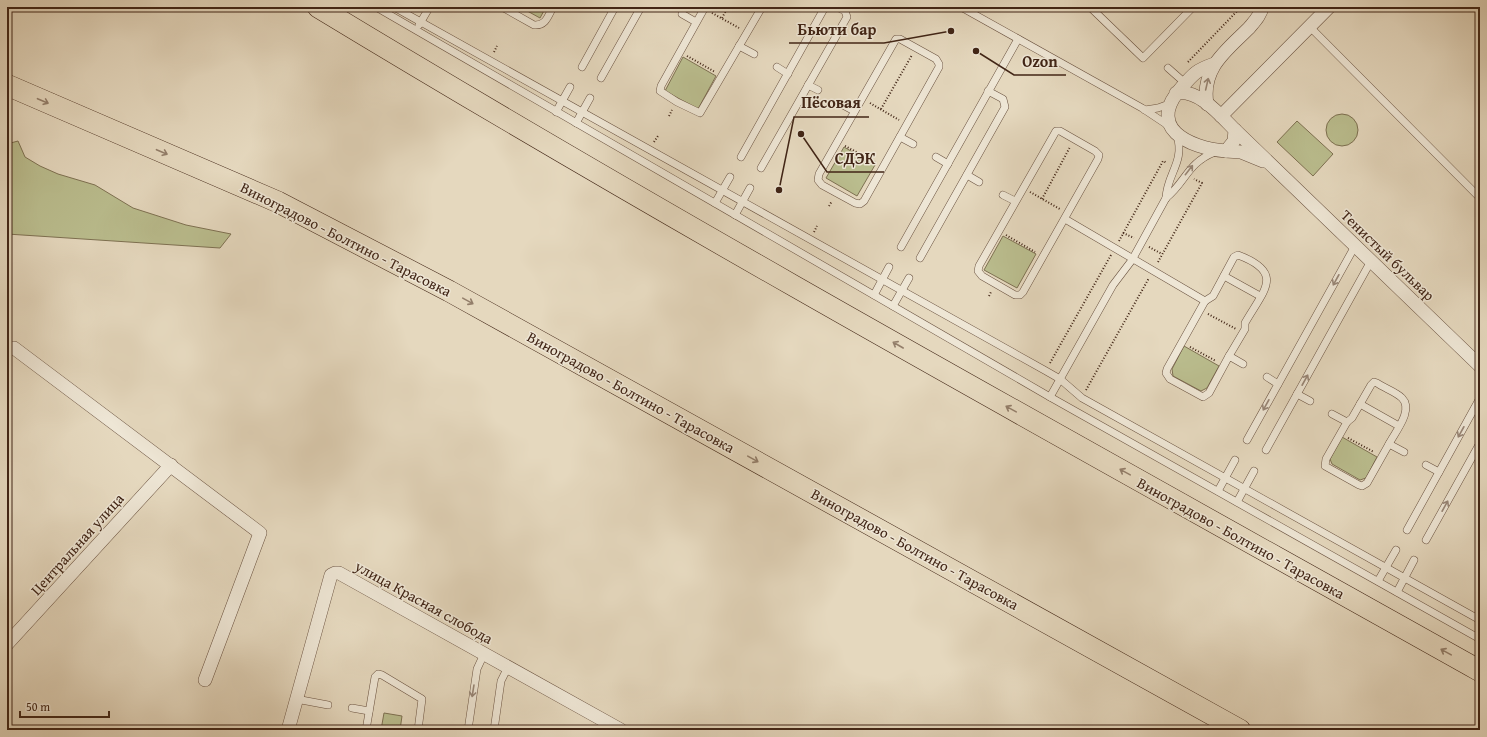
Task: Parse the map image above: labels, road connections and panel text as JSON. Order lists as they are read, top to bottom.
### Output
{
  "streets": {
    "main road": ["Виноградово - Болтино - Тарасовка"],
    "street": ["Тенистый бульвар", "Центральная улица", "улица Красная слобода"]
  },
  "places": [
    "Бьюти бар",
    "Ozon",
    "СДЭК",
    "Пёсовая"
  ],
  "scale_bar": "50 m"
}
